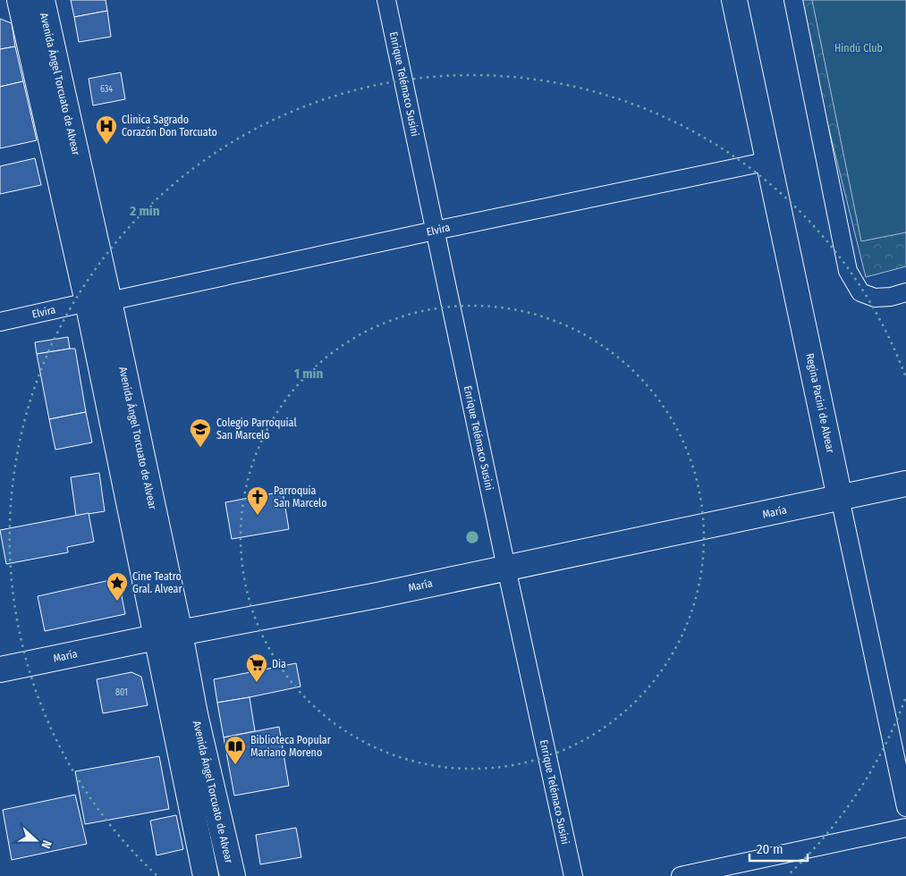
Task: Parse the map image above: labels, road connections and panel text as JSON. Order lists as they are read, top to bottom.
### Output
{
  "streets": {
    "main road": ["Avenida Ángel Torcuato de Alvear", "Regina Pacini de Alvear", "María"],
    "street": ["Enrique Telémaco Susini", "Elvira"]
  },
  "crossings": [
    ["Avenida Ángel Torcuato de Alvear", "Elvira"],
    ["Avenida Ángel Torcuato de Alvear", "María"],
    ["Enrique Telémaco Susini", "Elvira"],
    ["Enrique Telémaco Susini", "María"],
    ["Elvira", "Regina Pacini de Alvear"],
    ["Regina Pacini de Alvear", "María"]
  ],
  "parks": ["Hindú Club"],
  "places": {
    "hospital": ["Clinica Sagrado Corazón Don Torcuato"],
    "school or university": ["Colegio Parroquial San Marcelo"],
    "church": ["Parroquia San Marcelo"],
    "place": ["Cine Teatro Gral. Alvear"],
    "supermarket": ["Dia"],
    "library": ["Biblioteca Popular Mariano Moreno"]
  },
  "house_numbers": ["634", "801"],
  "scale_bar": "20 m",
  "north": "right",
  "rings": ["2 min", "1 min"]
}
